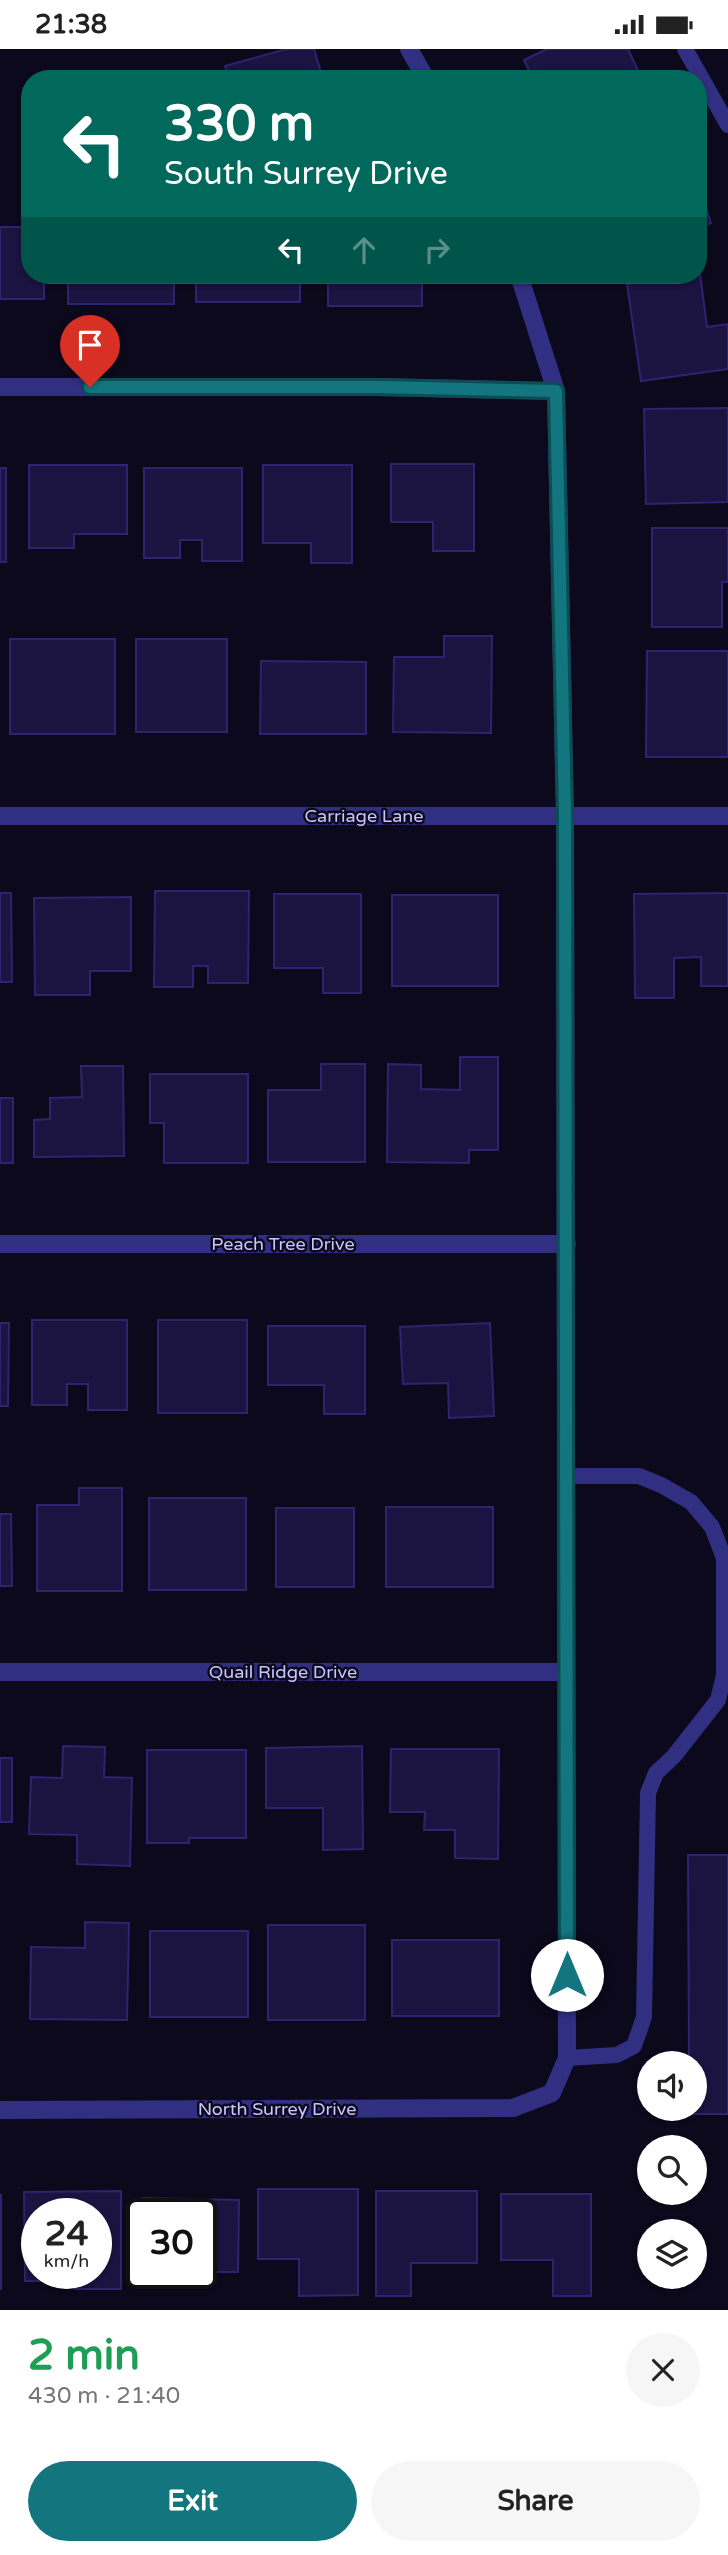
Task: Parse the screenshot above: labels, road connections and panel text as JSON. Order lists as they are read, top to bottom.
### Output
{
  "streets": {
    "street": [
      "Carriage Lane",
      "Peach Tree Drive",
      "Quail Ridge Drive",
      "North Surrey Drive"
    ]
  },
  "page": {
    "status": "21:38",
    "turn": ["330 m", "South Surrey Drive"],
    "speed": "24 km/h",
    "limit": "30",
    "heading": ["2 min", "430 m · 21:40"],
    "buttons": ["Exit", "Share"]
  }
}
